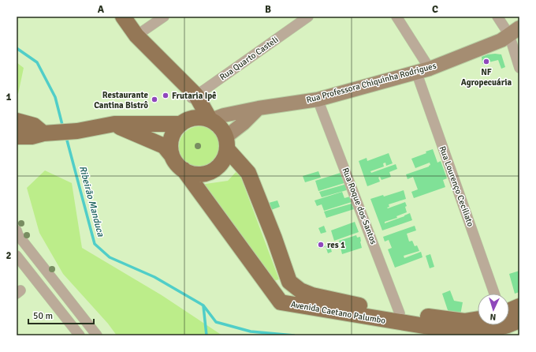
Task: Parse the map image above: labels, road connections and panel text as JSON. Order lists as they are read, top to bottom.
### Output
{
  "streets": {
    "main road": ["Rua Professora Chiquinha Rodrigues", "Avenida Caetano Palumbo"],
    "street": ["Rua Quarto Casteli", "Rua Lourenço Ceciliato", "Rua Roque dos Santos"]
  },
  "crossings": [
    ["Rua Professora Chiquinha Rodrigues", "Rua Lourenço Ceciliato"],
    ["Rua Professora Chiquinha Rodrigues", "Rua Roque dos Santos"],
    ["Rua Professora Chiquinha Rodrigues", "Avenida Caetano Palumbo"],
    ["Rua Roque dos Santos", "Avenida Caetano Palumbo"]
  ],
  "water": ["Ribeirão Manduca"],
  "places": [
    "NF Agropecuária",
    "Frutaria Ipê",
    "Restaurante Cantina Bistrô",
    "res 1"
  ],
  "scale_bar": "50 m",
  "north": "bottom",
  "grid": {
    "columns": ["A", "B", "C"],
    "rows": ["1", "2"]
  }
}
